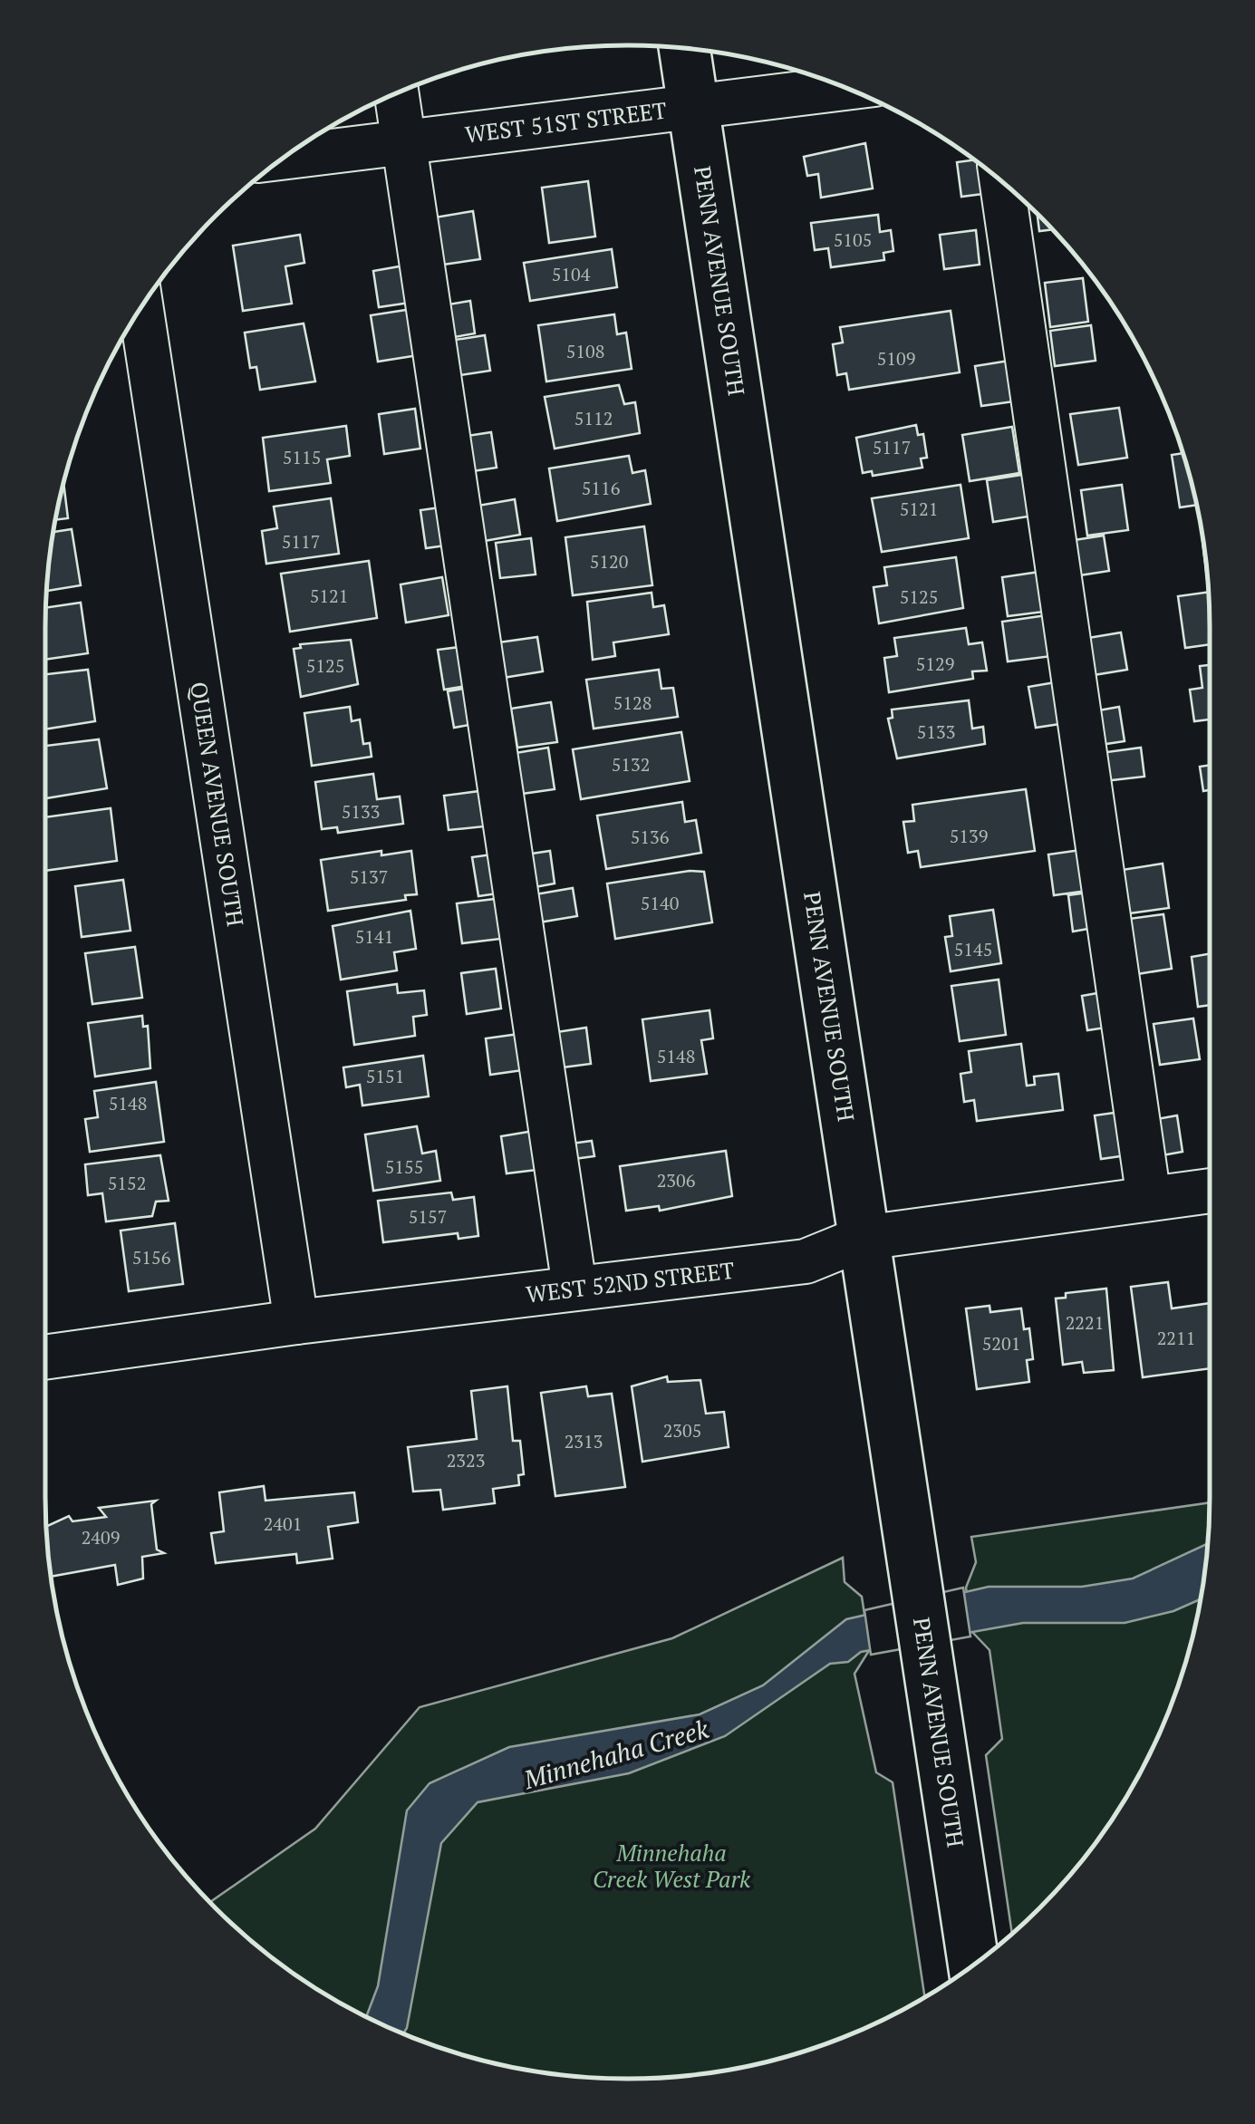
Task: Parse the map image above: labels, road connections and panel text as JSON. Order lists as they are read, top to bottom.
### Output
{
  "streets": {
    "main road": ["PENN AVENUE SOUTH"],
    "street": ["WEST 51ST STREET", "QUEEN AVENUE SOUTH", "WEST 52ND STREET"]
  },
  "crossings": [
    ["WEST 51ST STREET", "PENN AVENUE SOUTH"],
    ["PENN AVENUE SOUTH", "WEST 52ND STREET"],
    ["QUEEN AVENUE SOUTH", "WEST 52ND STREET"]
  ],
  "water": ["Minnehaha Creek"],
  "parks": ["Minnehaha Creek West Park"],
  "house_numbers": [
    "5105",
    "5104",
    "5108",
    "5109",
    "5112",
    "5117",
    "5115",
    "5116",
    "5121",
    "5117",
    "5120",
    "5121",
    "5125",
    "5129",
    "5125",
    "5128",
    "5133",
    "5132",
    "5133",
    "5139",
    "5136",
    "5137",
    "5140",
    "5141",
    "5145",
    "5148",
    "5151",
    "5148",
    "5155",
    "2306",
    "5152",
    "5157",
    "5156",
    "2221",
    "2211",
    "5201",
    "2305",
    "2313",
    "2323",
    "2401",
    "2409"
  ]
}
